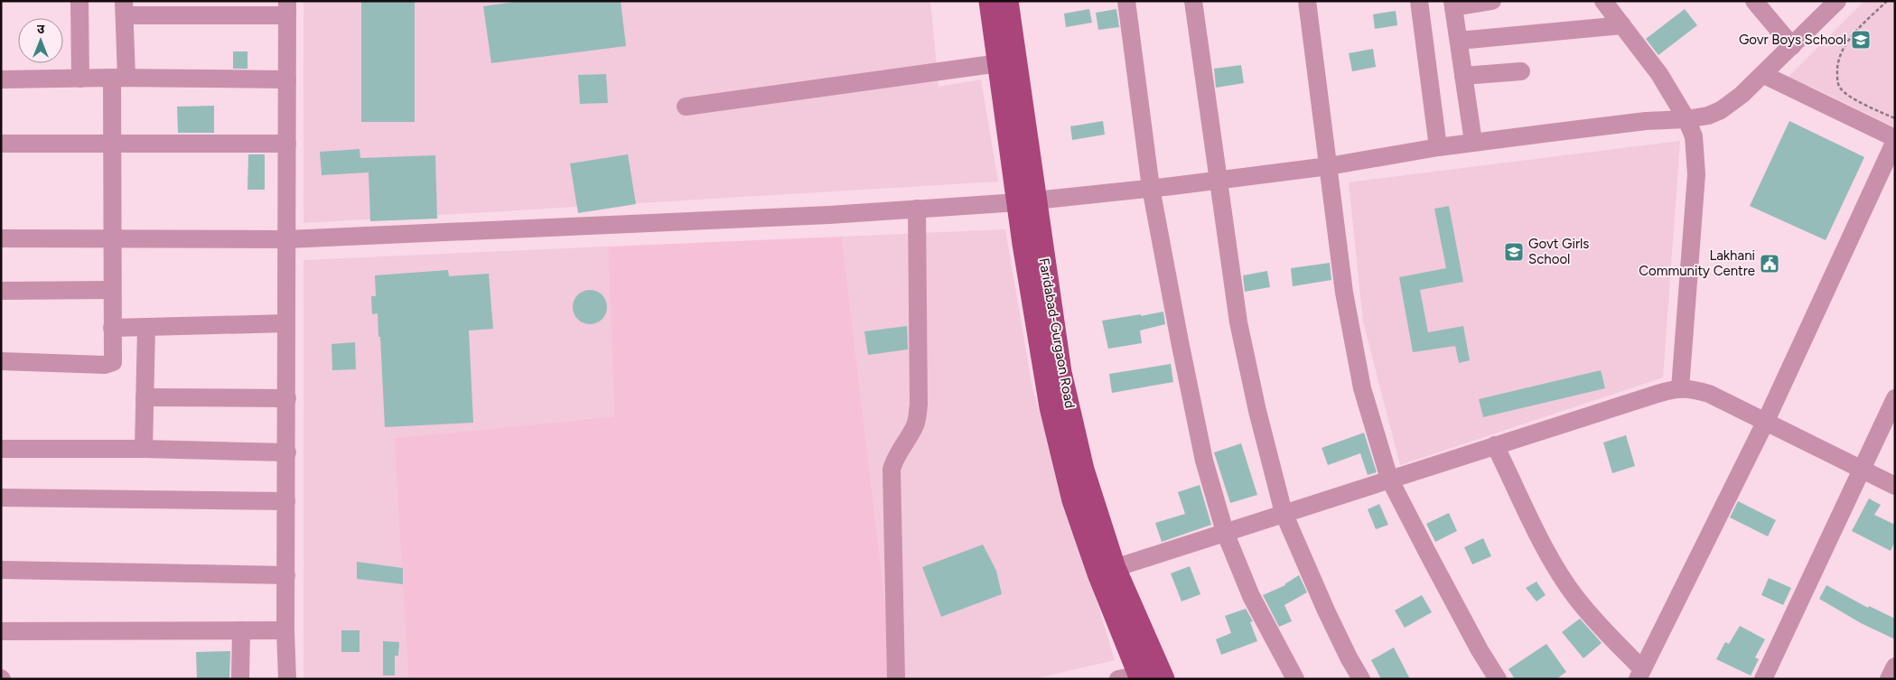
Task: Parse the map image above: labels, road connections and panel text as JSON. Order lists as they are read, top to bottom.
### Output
{
  "streets": {
    "main road": ["Faridabad-Gurgaon Road"]
  },
  "places": {
    "school or university": ["Govr Boys School", "Govt Girls School"],
    "public building": ["Lakhani Community Centre"]
  },
  "north": "top"
}
